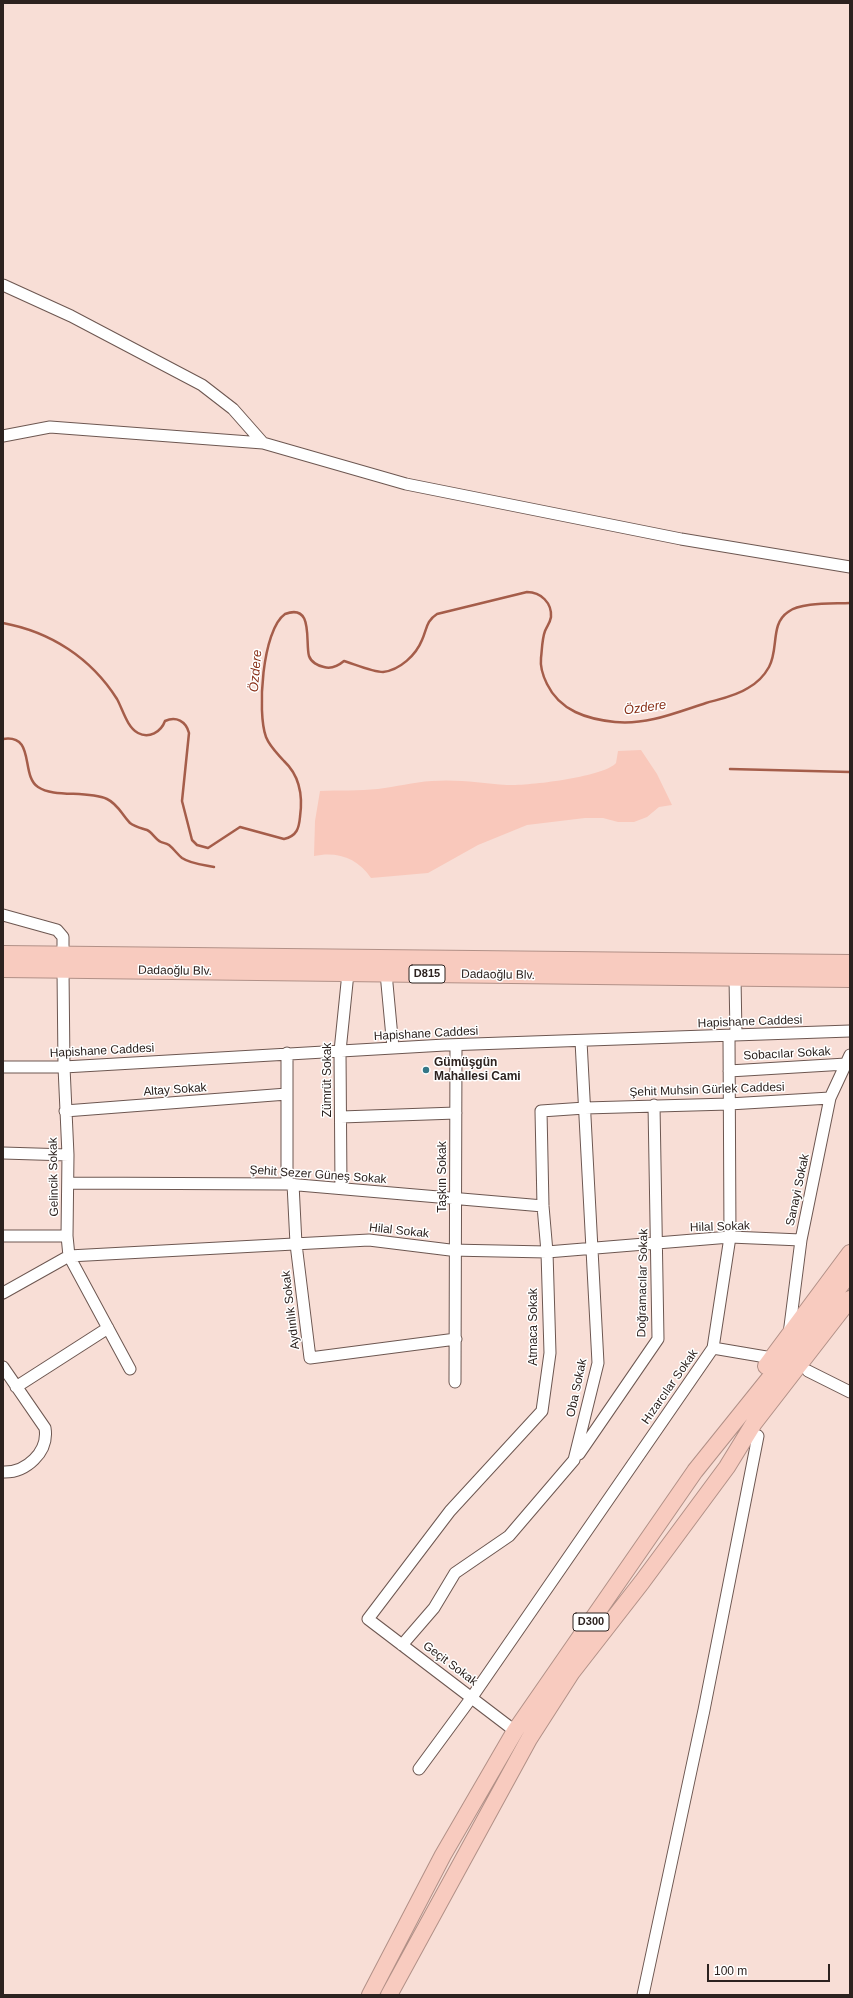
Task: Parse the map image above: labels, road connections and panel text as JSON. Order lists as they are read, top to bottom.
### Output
{
  "streets": {
    "highway": ["Dadaoğlu Blv.", "D815", "D300"],
    "street": [
      "Hapishane Caddesi",
      "Sobacılar Sokak",
      "Zümrüt Sokak",
      "Altay Sokak",
      "Şehit Muhsin Gürlek Caddesi",
      "Şehit Sezer Güneş Sokak",
      "Gelincik Sokak",
      "Taşkın Sokak",
      "Sanayi Sokak",
      "Hilal Sokak",
      "Doğramacılar Sokak",
      "Aydınlık Sokak",
      "Atmaca Sokak",
      "Hızarcılar Sokak",
      "Oba Sokak",
      "Geçit Sokak"
    ]
  },
  "crossings": [
    ["Dadaoğlu Blv.", "Zümrüt Sokak"],
    ["Dadaoğlu Blv.", "Gelincik Sokak"],
    ["Dadaoğlu Blv.", "Hızarcılar Sokak"],
    ["Hapishane Caddesi", "Zümrüt Sokak"],
    ["Hapishane Caddesi", "Gelincik Sokak"],
    ["Hapishane Caddesi", "Taşkın Sokak"],
    ["Hapishane Caddesi", "Aydınlık Sokak"],
    ["Hapishane Caddesi", "Hızarcılar Sokak"],
    ["Hapishane Caddesi", "Oba Sokak"],
    ["Sobacılar Sokak", "Sanayi Sokak"],
    ["Sobacılar Sokak", "Hızarcılar Sokak"],
    ["Zümrüt Sokak", "Şehit Sezer Güneş Sokak"],
    ["Altay Sokak", "Gelincik Sokak"],
    ["Altay Sokak", "Aydınlık Sokak"],
    ["Şehit Muhsin Gürlek Caddesi", "Sanayi Sokak"],
    ["Şehit Muhsin Gürlek Caddesi", "Doğramacılar Sokak"],
    ["Şehit Muhsin Gürlek Caddesi", "Atmaca Sokak"],
    ["Şehit Muhsin Gürlek Caddesi", "Hızarcılar Sokak"],
    ["Şehit Muhsin Gürlek Caddesi", "Oba Sokak"],
    ["Şehit Sezer Güneş Sokak", "Gelincik Sokak"],
    ["Şehit Sezer Güneş Sokak", "Taşkın Sokak"],
    ["Şehit Sezer Güneş Sokak", "Aydınlık Sokak"],
    ["Şehit Sezer Güneş Sokak", "Atmaca Sokak"],
    ["Gelincik Sokak", "Hilal Sokak"],
    ["Taşkın Sokak", "Hilal Sokak"],
    ["Taşkın Sokak", "Aydınlık Sokak"],
    ["Sanayi Sokak", "Hilal Sokak"],
    ["Hilal Sokak", "Doğramacılar Sokak"],
    ["Hilal Sokak", "Aydınlık Sokak"],
    ["Hilal Sokak", "Atmaca Sokak"],
    ["Hilal Sokak", "Hızarcılar Sokak"],
    ["Hilal Sokak", "Oba Sokak"],
    ["Doğramacılar Sokak", "Oba Sokak"],
    ["Atmaca Sokak", "Oba Sokak"],
    ["Atmaca Sokak", "Geçit Sokak"],
    ["Hızarcılar Sokak", "Geçit Sokak"],
    ["Oba Sokak", "Geçit Sokak"],
    ["D300", "Geçit Sokak"]
  ],
  "water": ["Özdere"],
  "places": ["Gümüşgün Mahallesi Cami"],
  "scale_bar": "100 m"
}
